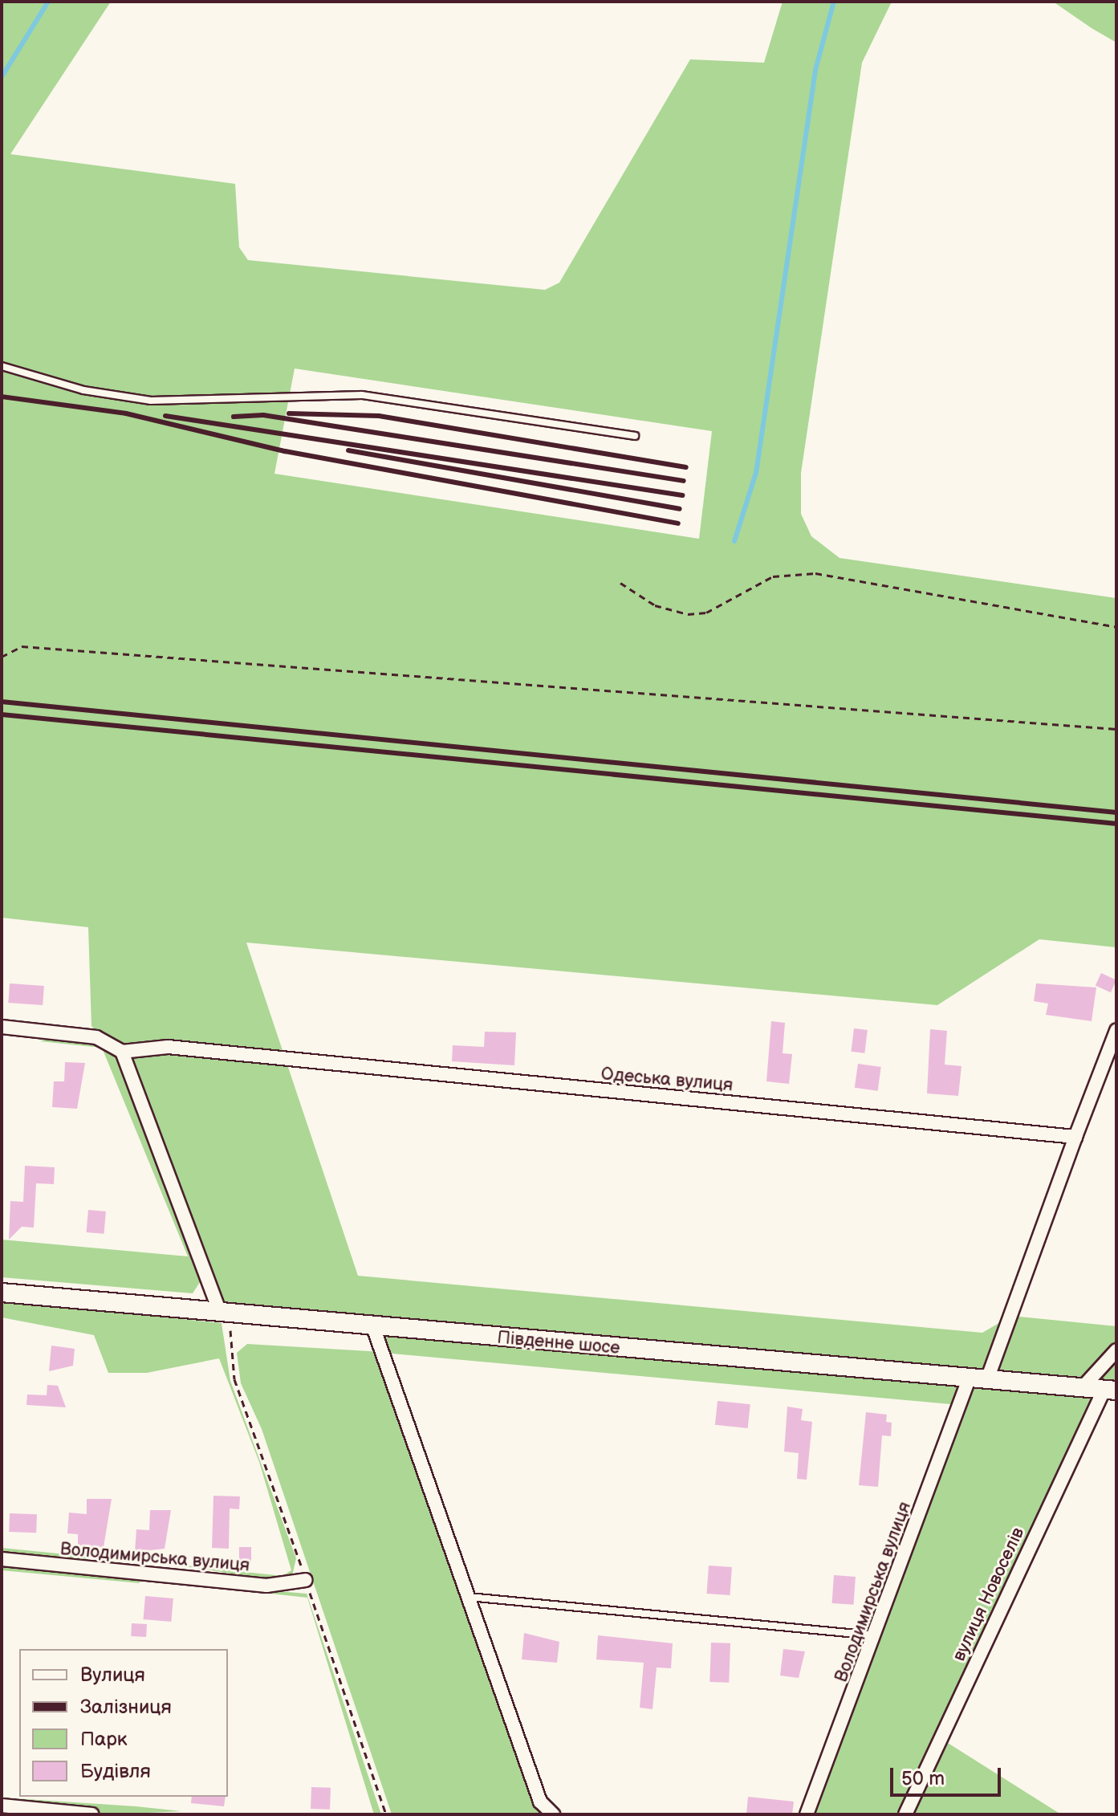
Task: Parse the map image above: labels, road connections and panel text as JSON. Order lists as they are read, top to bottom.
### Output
{
  "streets": {
    "street": [
      "Одеська вулиця",
      "Південне шосе",
      "Володимирська вулиця",
      "вулиця Новоселів"
    ]
  },
  "crossings": [
    ["Південне шосе", "Володимирська вулиця"],
    ["Південне шосе", "вулиця Новоселів"]
  ],
  "legend": [
    "Вулиця",
    "Залізниця",
    "Парк",
    "Будівля"
  ],
  "scale_bar": "50 m"
}
